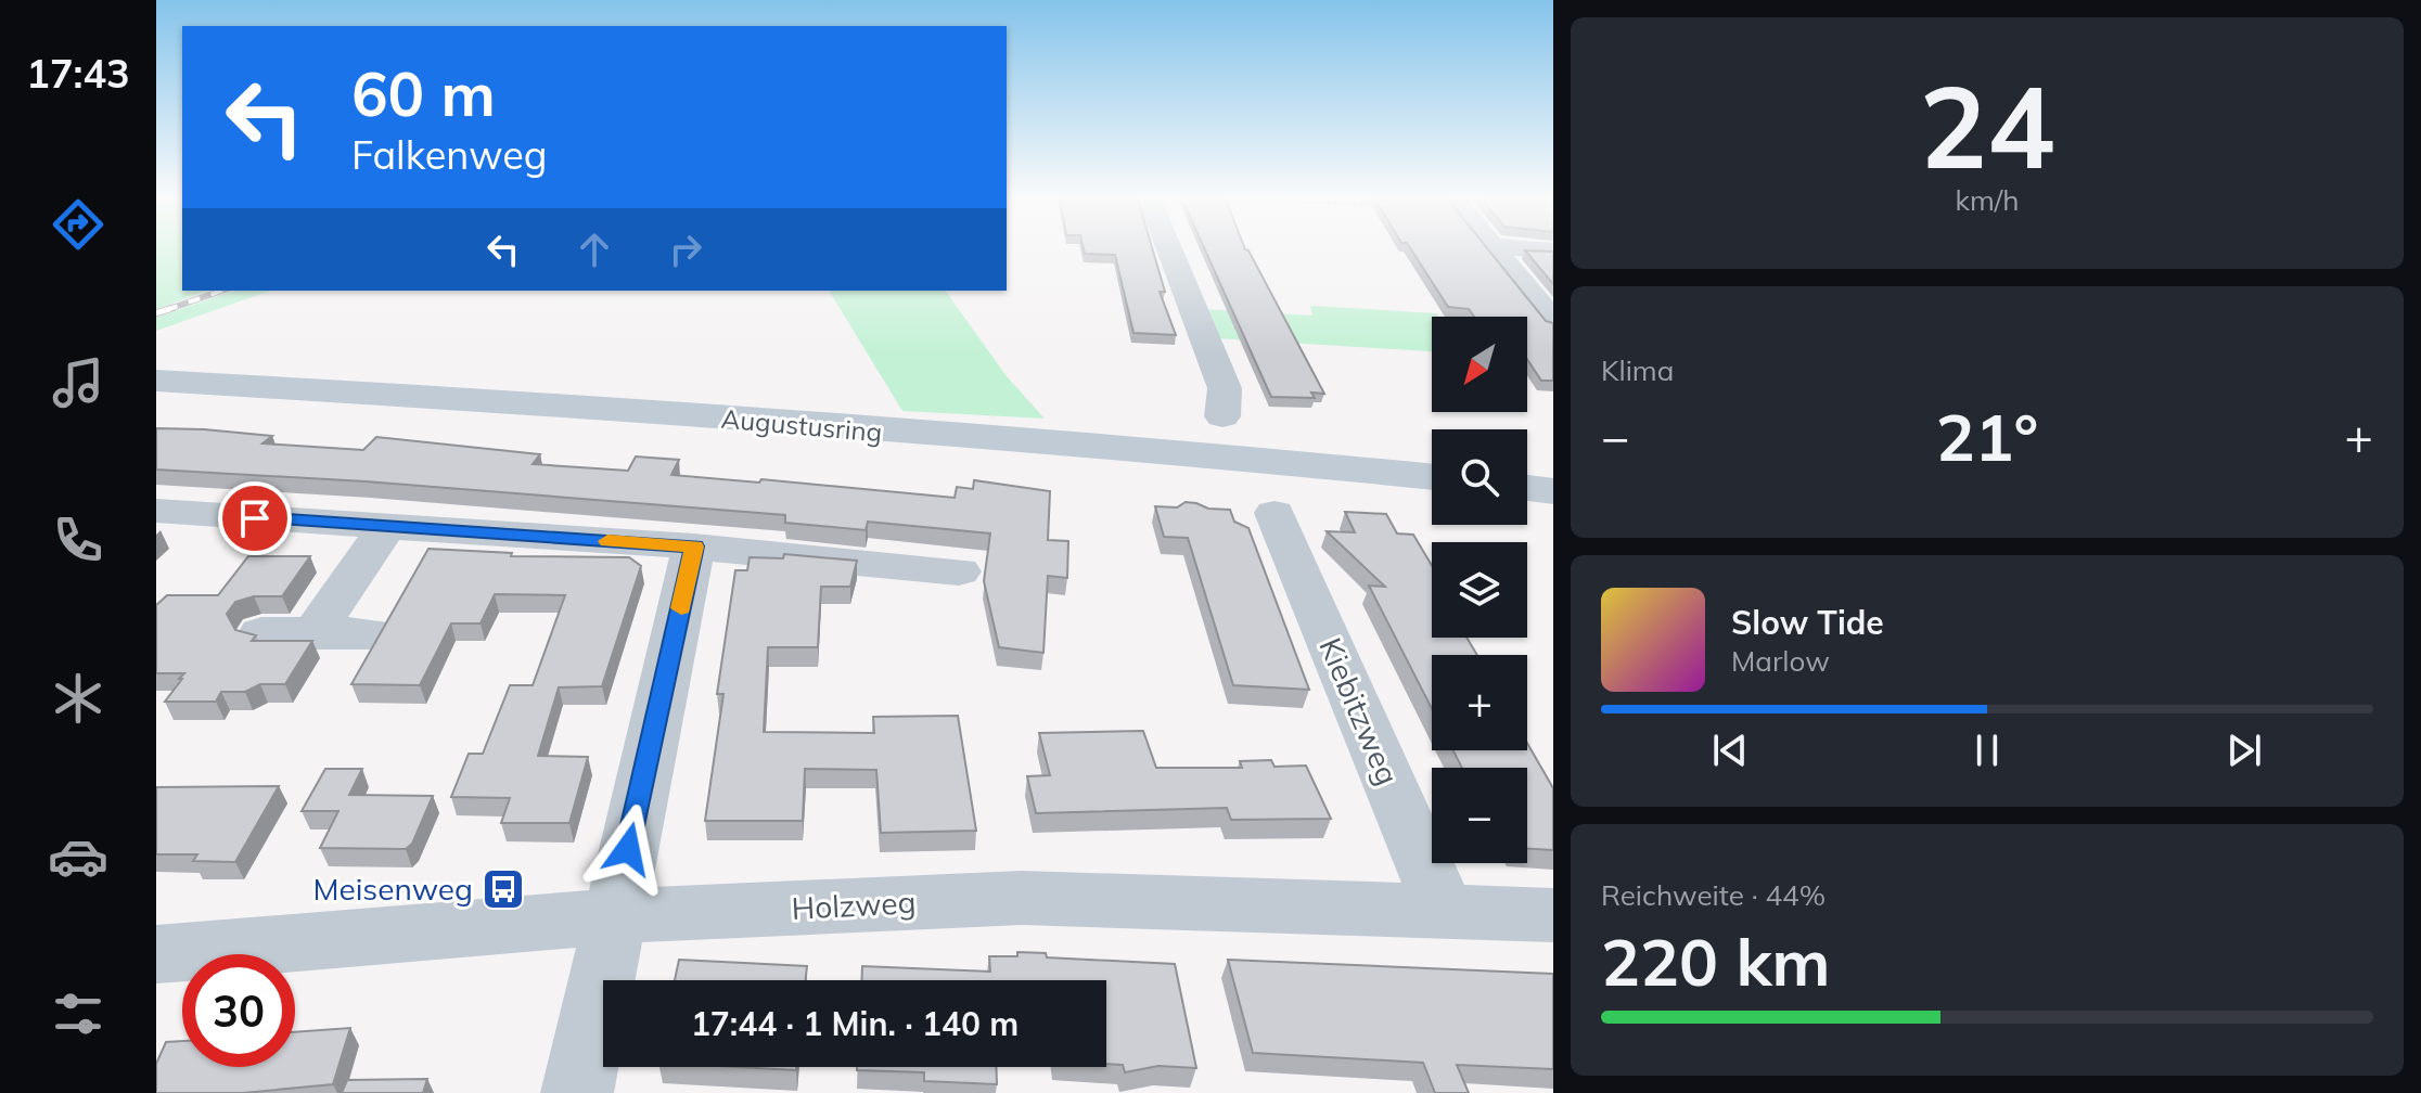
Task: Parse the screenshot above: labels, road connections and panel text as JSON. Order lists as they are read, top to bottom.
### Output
{
  "streets": {
    "main road": ["Augustusring"],
    "street": ["Kiebitzweg", "Holzweg"]
  },
  "crossings": [
    ["Kiebitzweg", "Holzweg"]
  ],
  "places": {
    "bus stop": ["Meisenweg"]
  },
  "north": "bottom left",
  "page": {
    "tabs": "17:43",
    "tile": [
      ["24", "km/h"],
      "Klima",
      ["Reichweite · 44%", "220 km"]
    ],
    "turn": ["60 m", "Falkenweg"],
    "map_buttons": ["+", "−"],
    "heat": ["−", "21°", "+"],
    "song": ["Slow Tide", "Marlow"],
    "limit": "30",
    "trip": "17:44 · 1 Min. · 140 m"
  }
}
